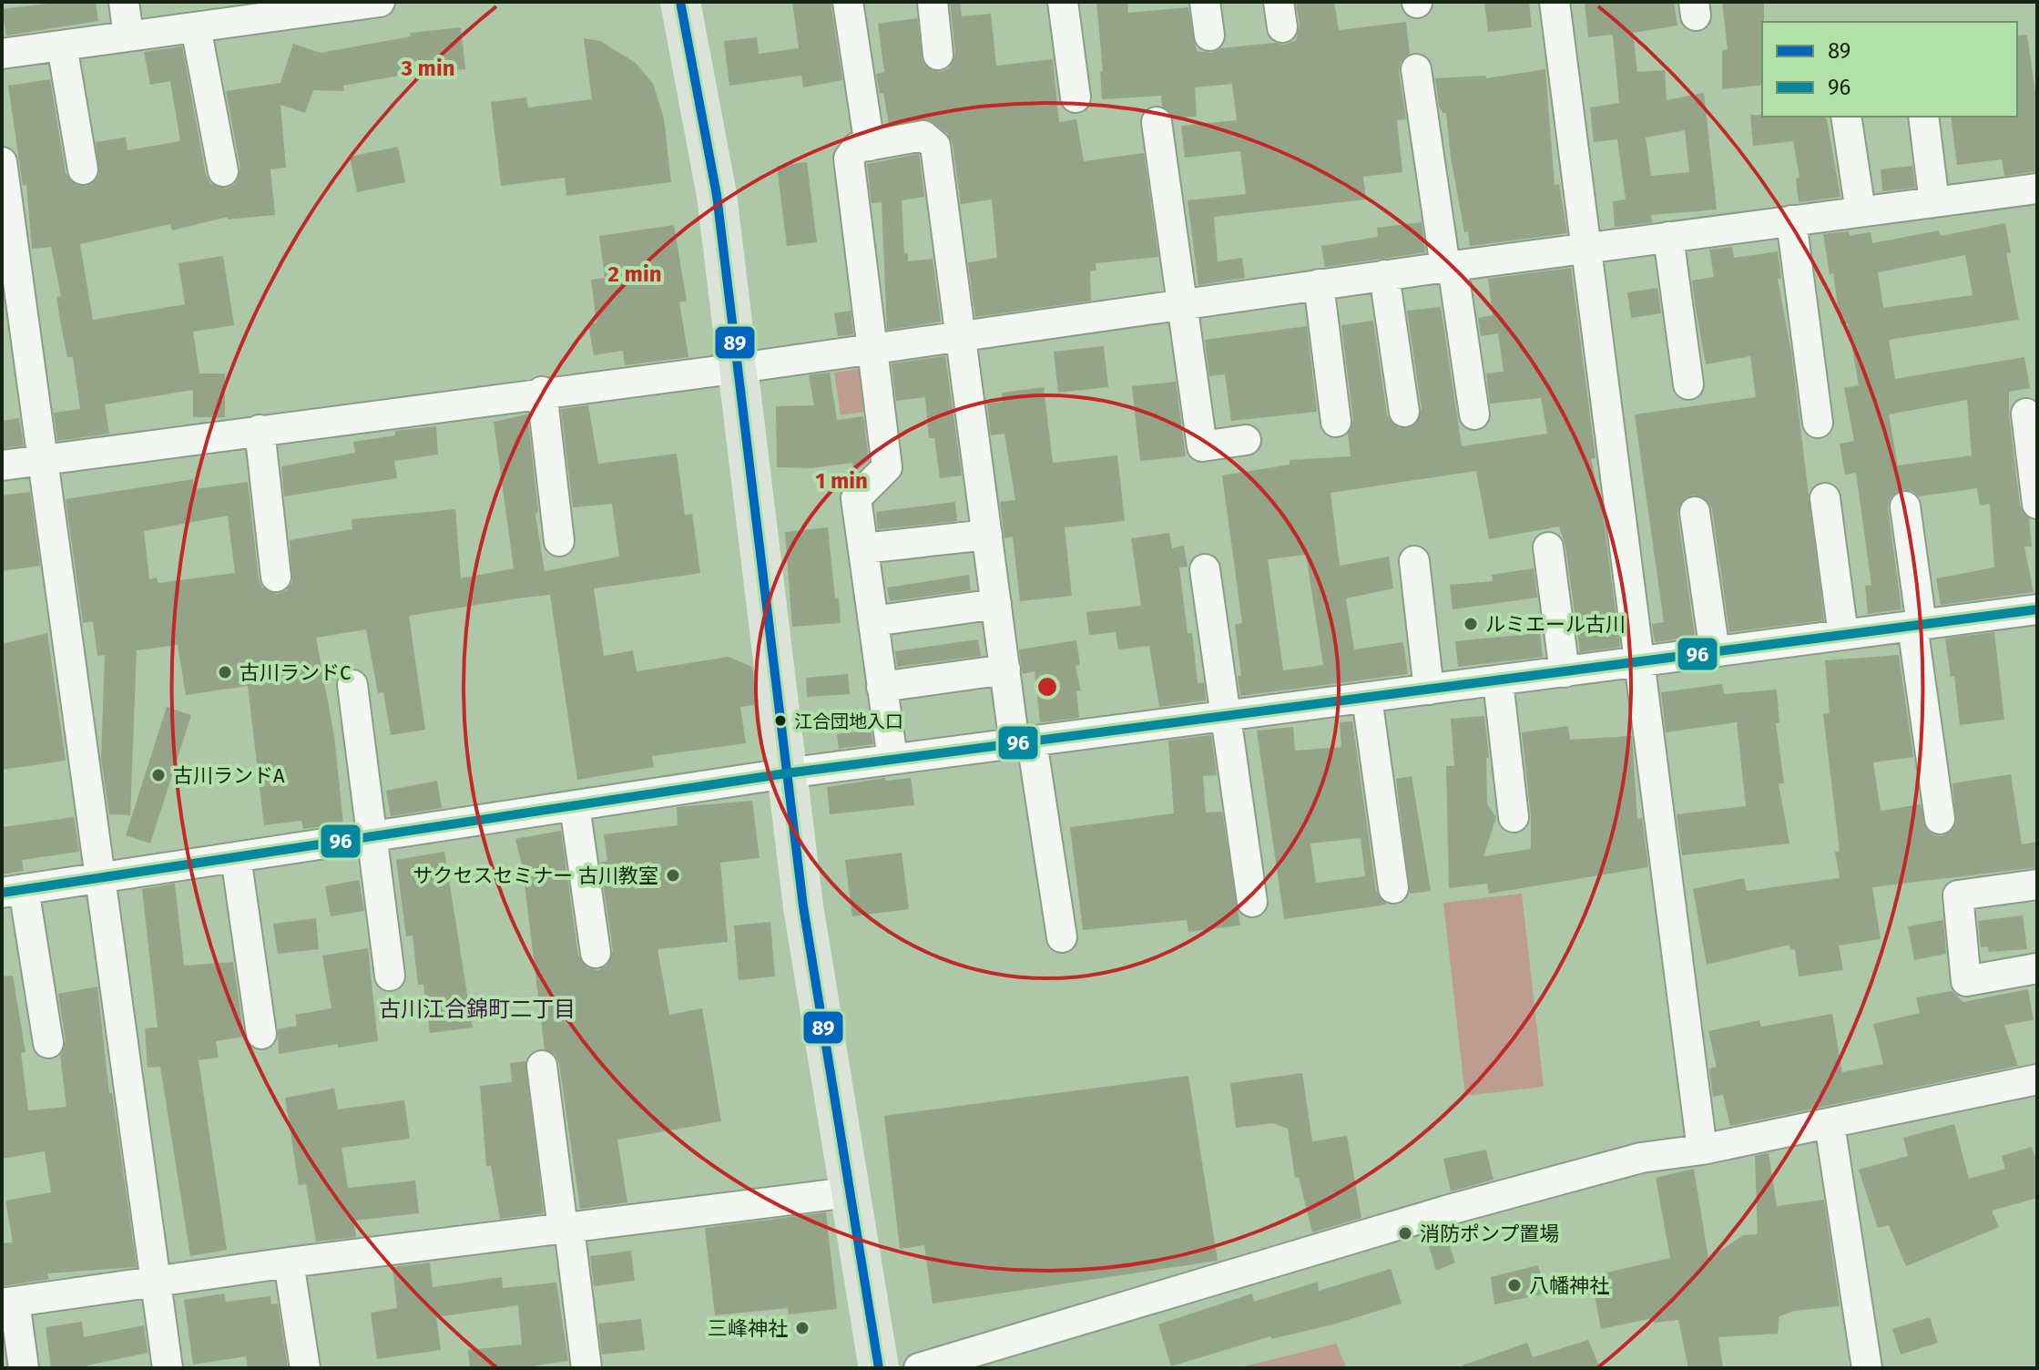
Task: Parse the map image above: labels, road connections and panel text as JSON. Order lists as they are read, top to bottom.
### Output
{
  "districts": ["古川江合錦町二丁目"],
  "places": [
    "ルミエール古川",
    "古川ランドC",
    "江合団地入口",
    "古川ランドA",
    "サクセスセミナー 古川教室",
    "消防ポンプ置場",
    "八幡神社",
    "三峰神社"
  ],
  "lines": ["transit line 89", "transit line 96"],
  "legend": ["89", "96"],
  "rings": ["3 min", "2 min", "1 min"]
}
